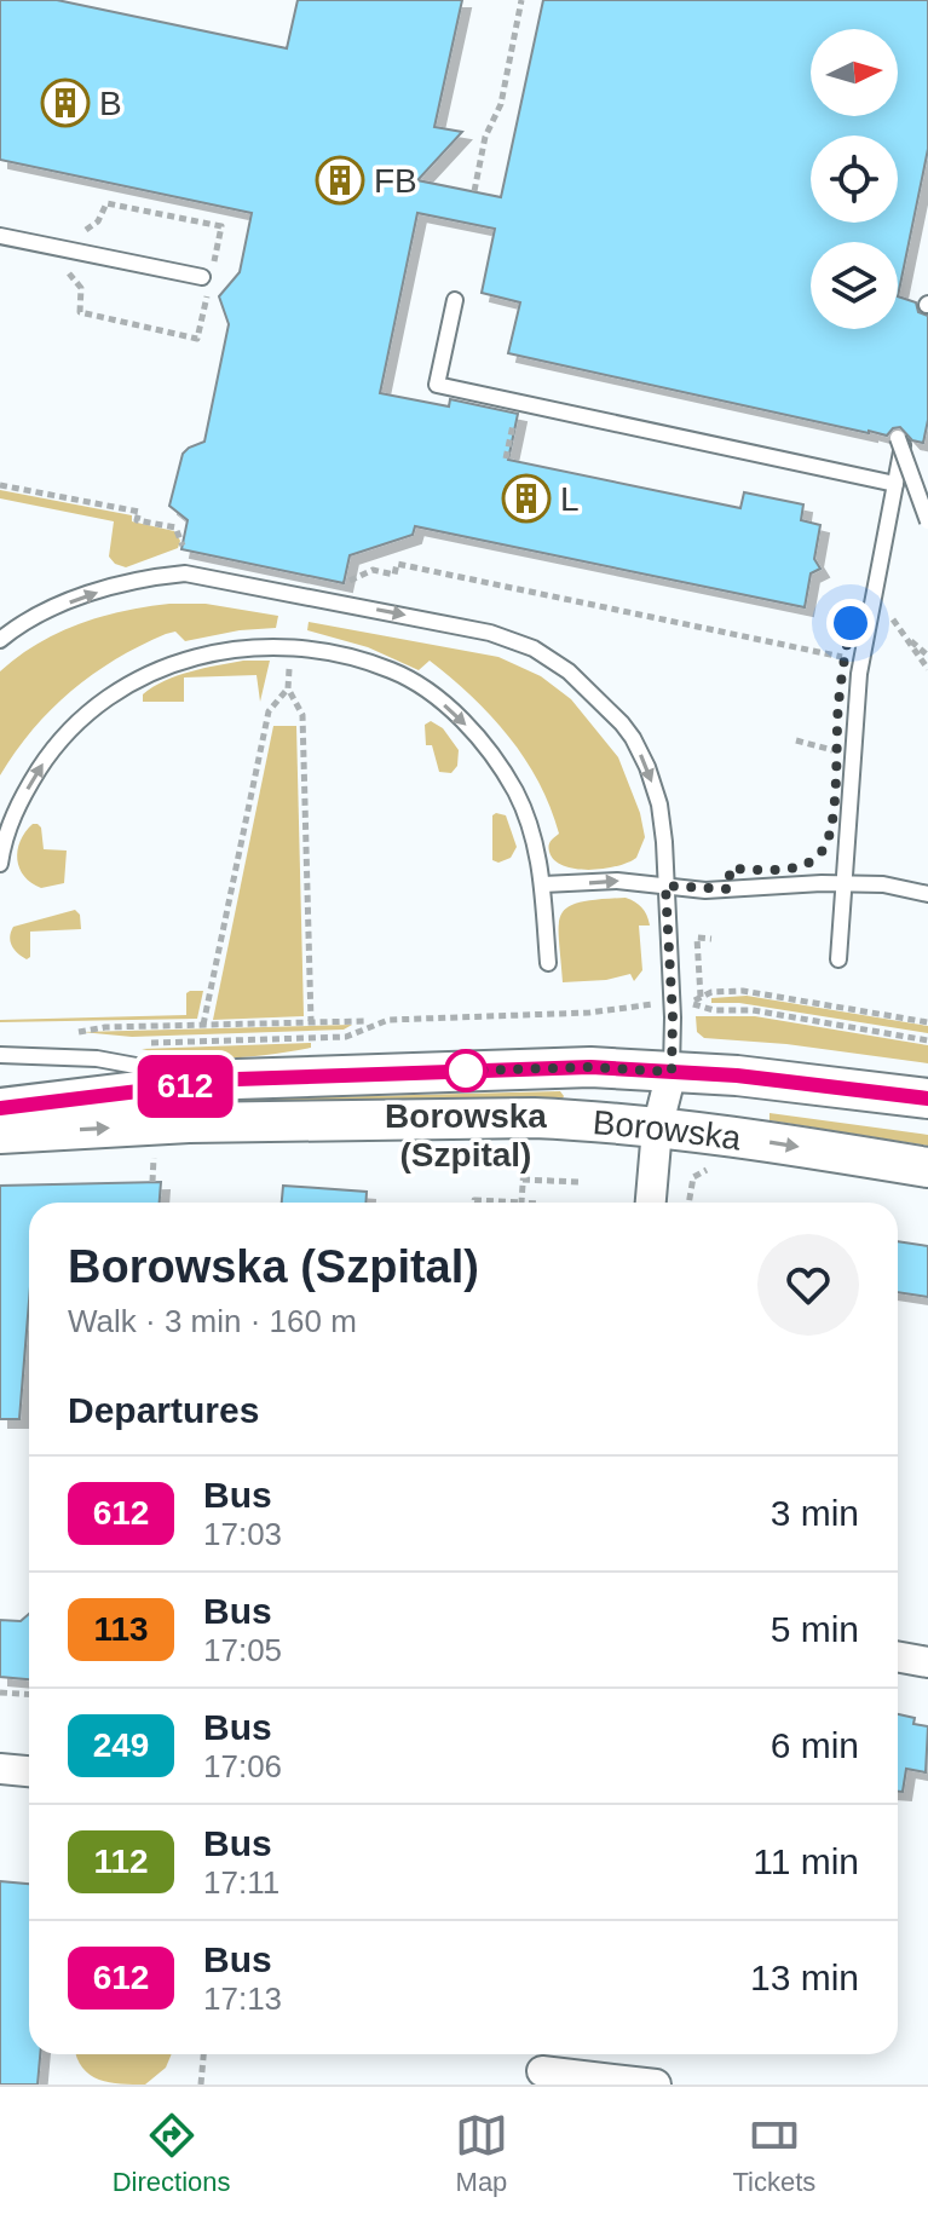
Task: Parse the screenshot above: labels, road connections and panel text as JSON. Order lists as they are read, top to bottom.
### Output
{
  "streets": {
    "street": ["Borowska"]
  },
  "places": {
    "building": ["B", "FB", "L"],
    "other": ["Borowska (Szpital)"]
  },
  "lines": ["bus line 612"],
  "north": "right",
  "page": {
    "on_map": "612",
    "heading": [
      ["Borowska (Szpital)", "Walk · 3 min · 160 m"],
      "Departures"
    ],
    "list": [
      {
        "mark": "612",
        "name": "Bus",
        "note": "17:03",
        "value": "3 min"
      },
      {
        "mark": "113",
        "name": "Bus",
        "note": "17:05",
        "value": "5 min"
      },
      {
        "mark": "249",
        "name": "Bus",
        "note": "17:06",
        "value": "6 min"
      },
      {
        "mark": "112",
        "name": "Bus",
        "note": "17:11",
        "value": "11 min"
      },
      {
        "mark": "612",
        "name": "Bus",
        "note": "17:13",
        "value": "13 min"
      }
    ],
    "tabs": ["Directions", "Map", "Tickets"]
  }
}
